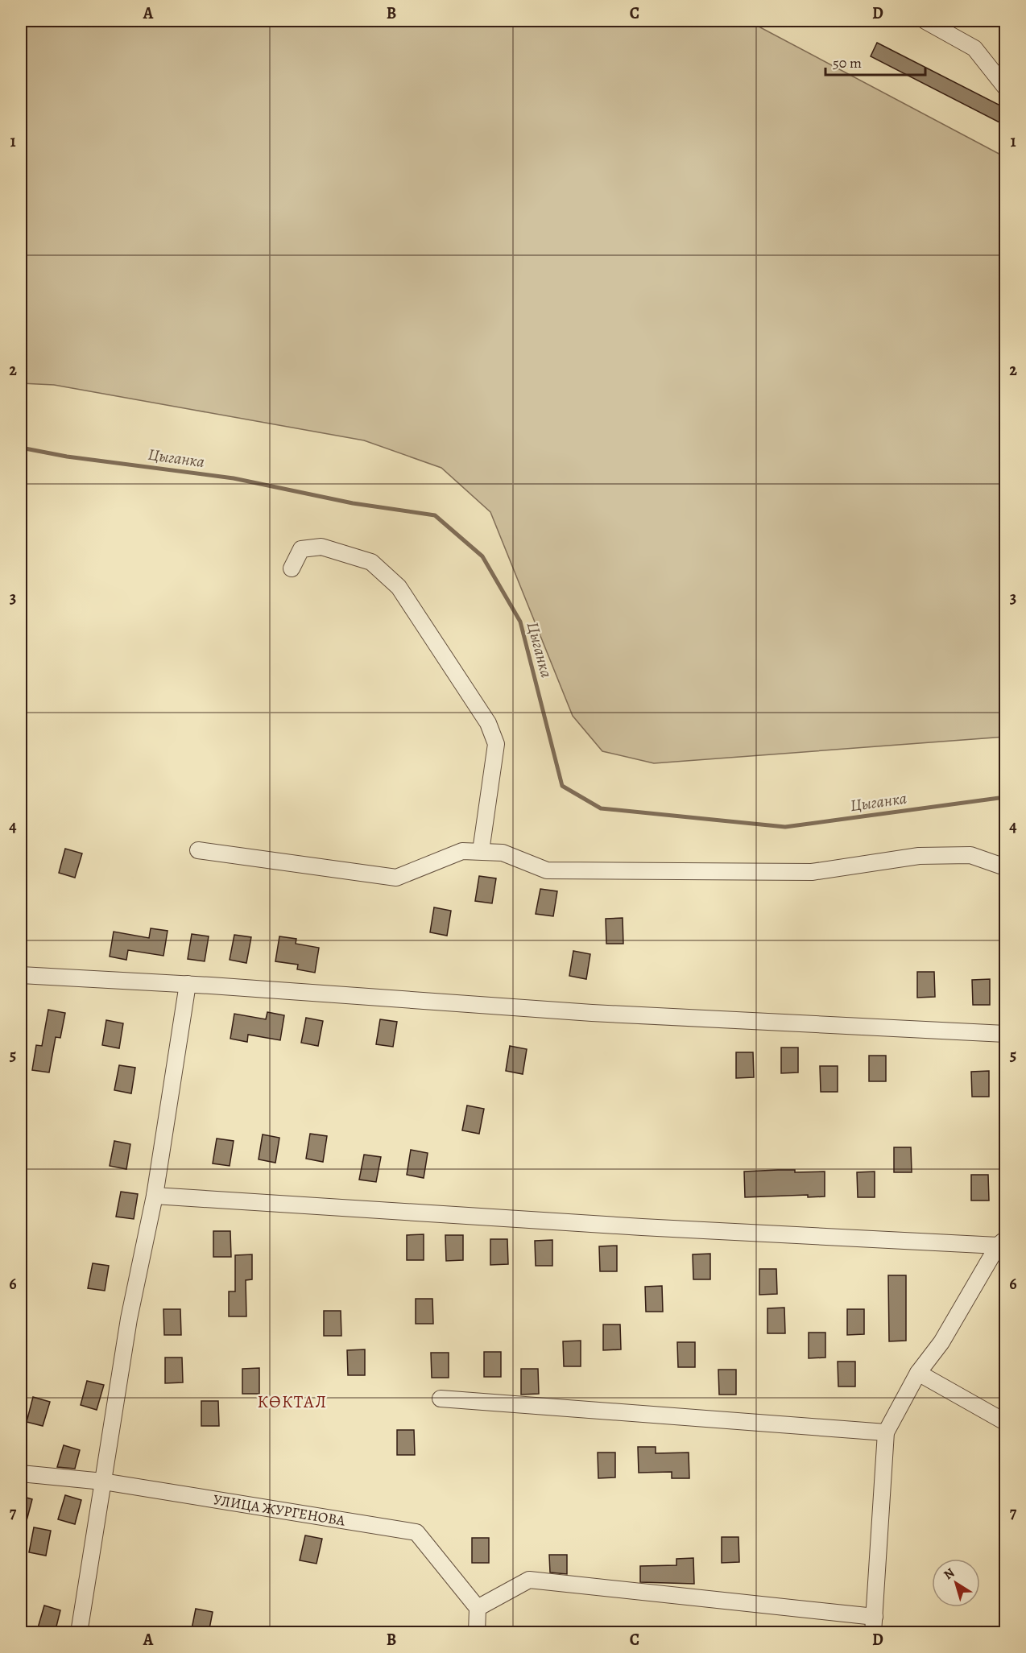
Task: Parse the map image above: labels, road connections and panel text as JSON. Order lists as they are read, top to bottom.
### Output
{
  "streets": {
    "street": ["УЛИЦА ЖУРГЕНОВА"]
  },
  "districts": ["КӨКТАЛ"],
  "water": ["Цыганка"],
  "scale_bar": "50 m",
  "north": "top left",
  "grid": {
    "columns": [
      "A",
      "B",
      "C",
      "D"
    ],
    "rows": [
      "1",
      "2",
      "3",
      "4",
      "5",
      "6",
      "7"
    ]
  }
}
